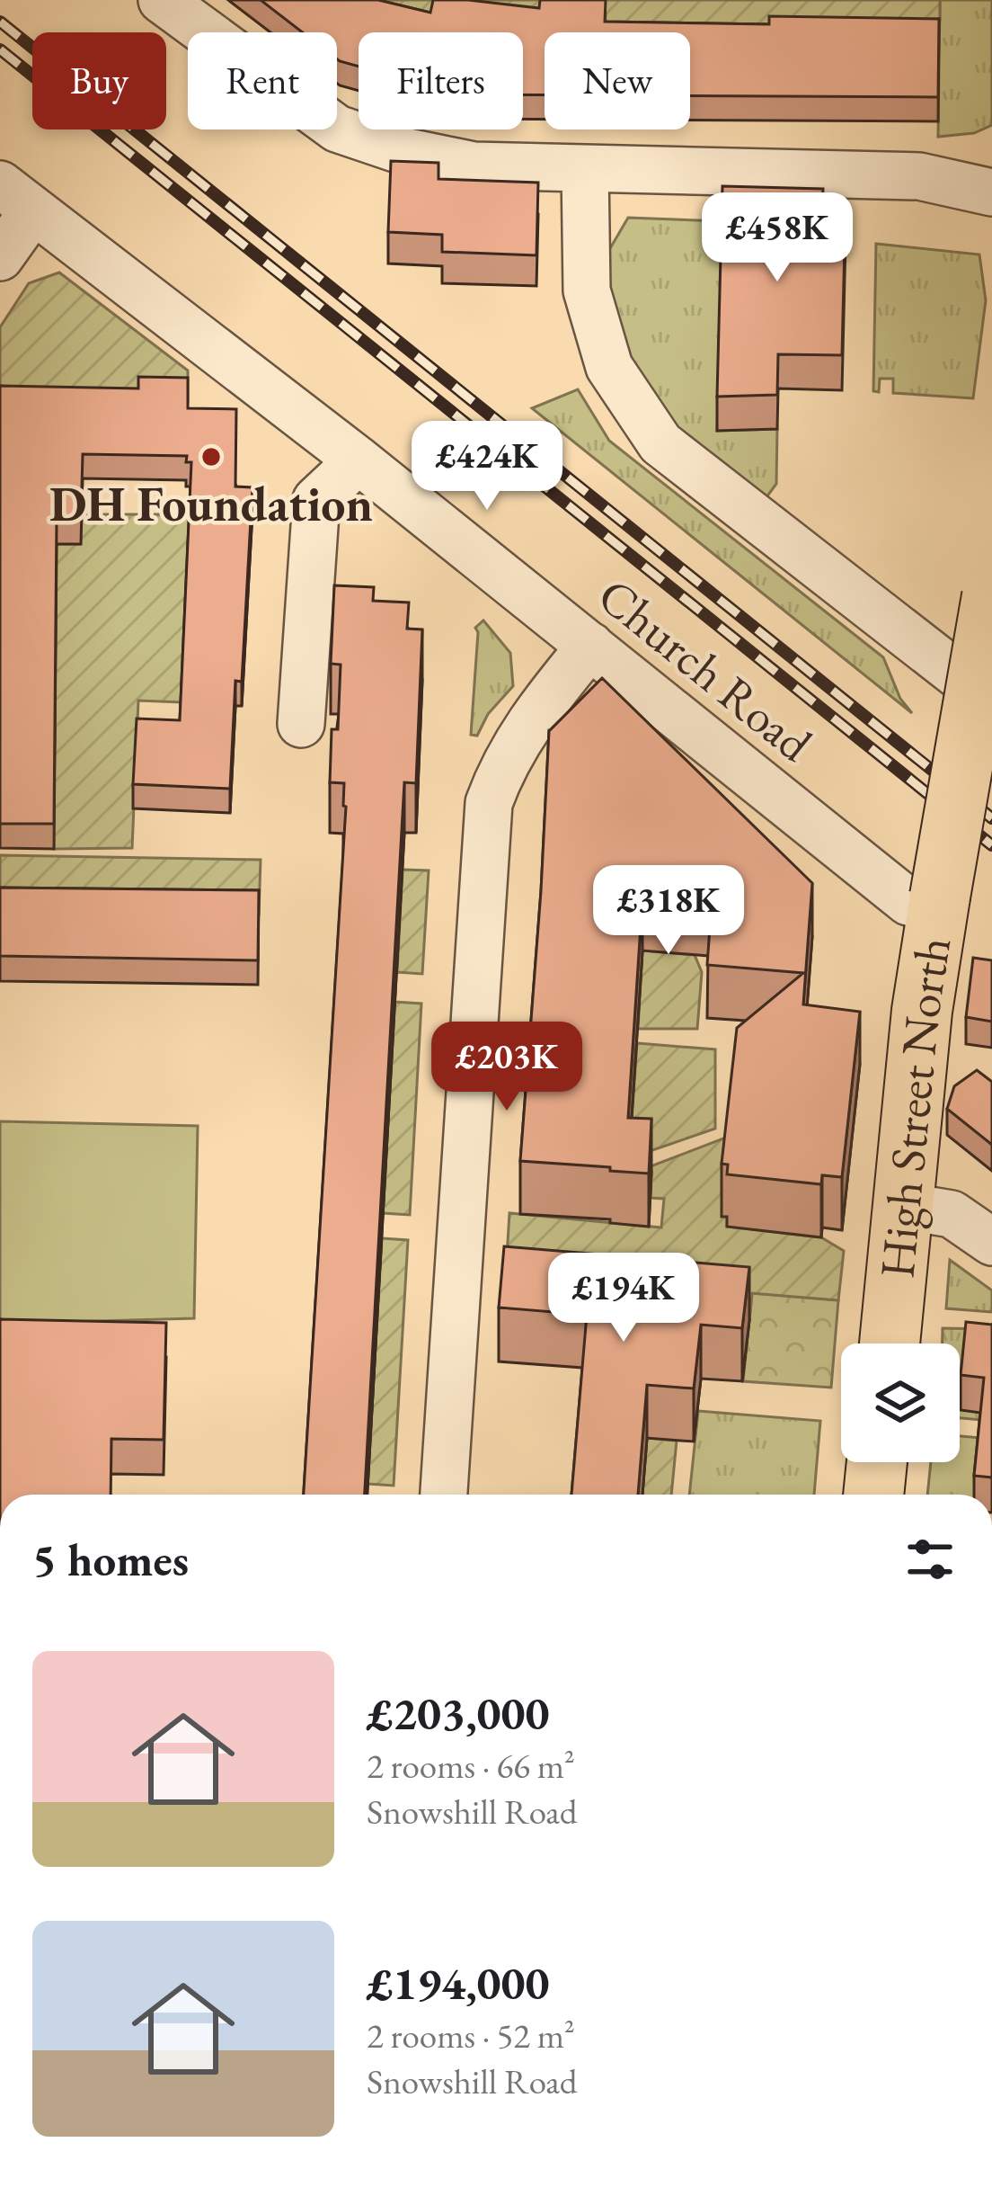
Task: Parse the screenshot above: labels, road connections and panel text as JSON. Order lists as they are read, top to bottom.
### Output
{
  "streets": {
    "main road": ["High Street North"],
    "street": ["Church Road"]
  },
  "crossings": [
    ["Church Road", "High Street North"]
  ],
  "places": ["DH Foundation"],
  "page": {
    "chip": [
      "Buy",
      "Rent",
      "Filters",
      "New"
    ],
    "price": [
      "£458K",
      "£424K",
      "£318K",
      "£203K",
      "£194K"
    ],
    "heading": "5 homes",
    "list": [
      {
        "name": "£203,000",
        "note": "2 rooms · 66 m² · Snowshill Road"
      },
      {
        "name": "£194,000",
        "note": "2 rooms · 52 m² · Snowshill Road"
      }
    ]
  }
}
